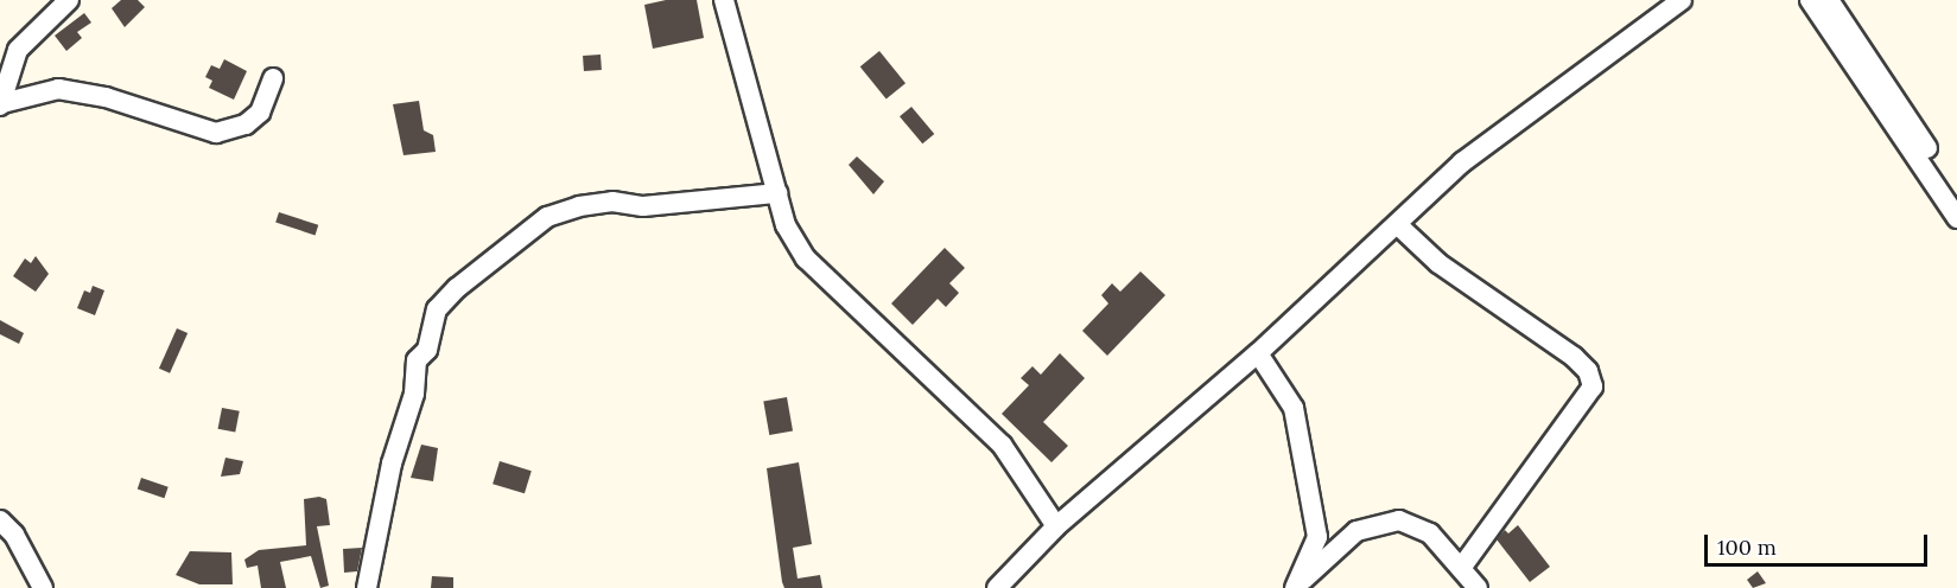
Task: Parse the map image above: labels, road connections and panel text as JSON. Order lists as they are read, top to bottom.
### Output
{
  "scale_bar": "100 m"
}
